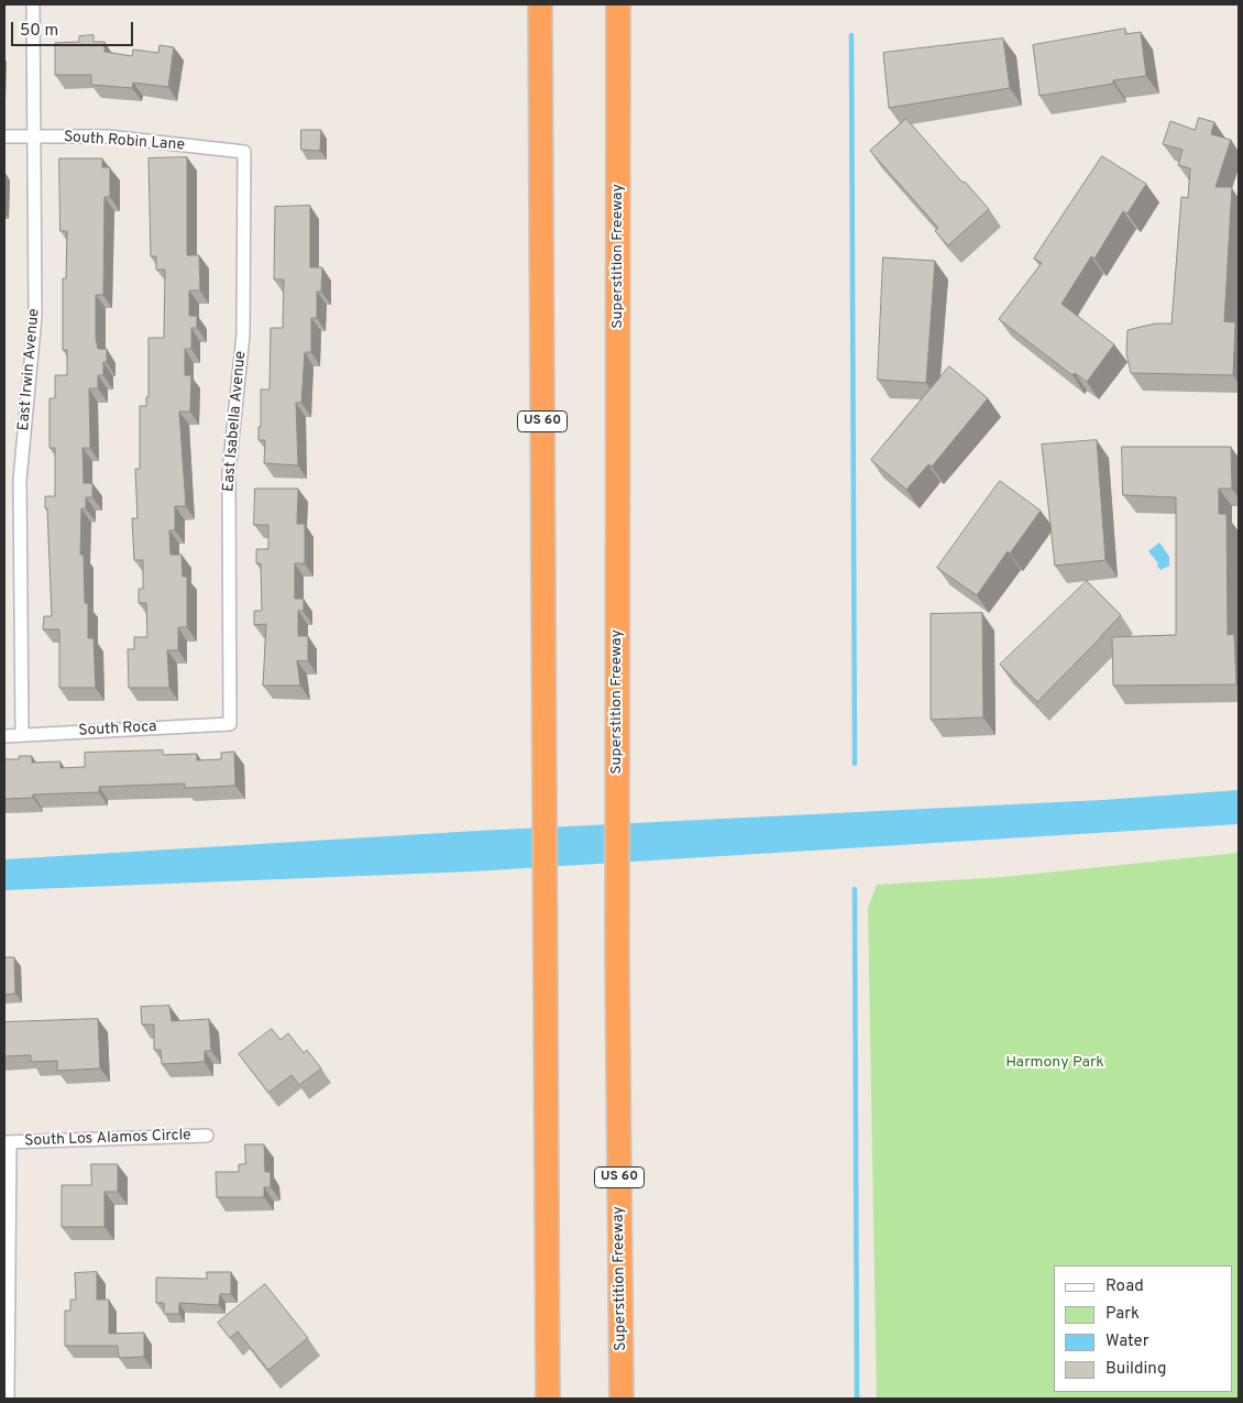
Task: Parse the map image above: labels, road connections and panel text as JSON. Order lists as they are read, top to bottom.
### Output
{
  "streets": {
    "highway": ["Superstition Freeway", "US 60"],
    "street": [
      "South Robin Lane",
      "East Irwin Avenue",
      "East Isabella Avenue",
      "South Roca",
      "South Los Alamos Circle"
    ]
  },
  "crossings": [
    ["South Robin Lane", "East Irwin Avenue"],
    ["South Robin Lane", "East Isabella Avenue"],
    ["East Irwin Avenue", "South Roca"],
    ["East Isabella Avenue", "South Roca"]
  ],
  "parks": ["Harmony Park"],
  "legend": [
    "Road",
    "Park",
    "Water",
    "Building"
  ],
  "scale_bar": "50 m"
}
